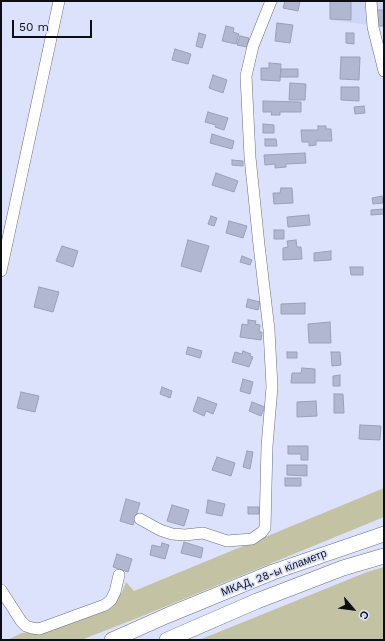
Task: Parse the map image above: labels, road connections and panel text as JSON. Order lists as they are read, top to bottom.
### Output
{
  "streets": {
    "highway": ["МКАД, 28-ы кіламетр"]
  },
  "scale_bar": "50 m",
  "north": "bottom right"
}
